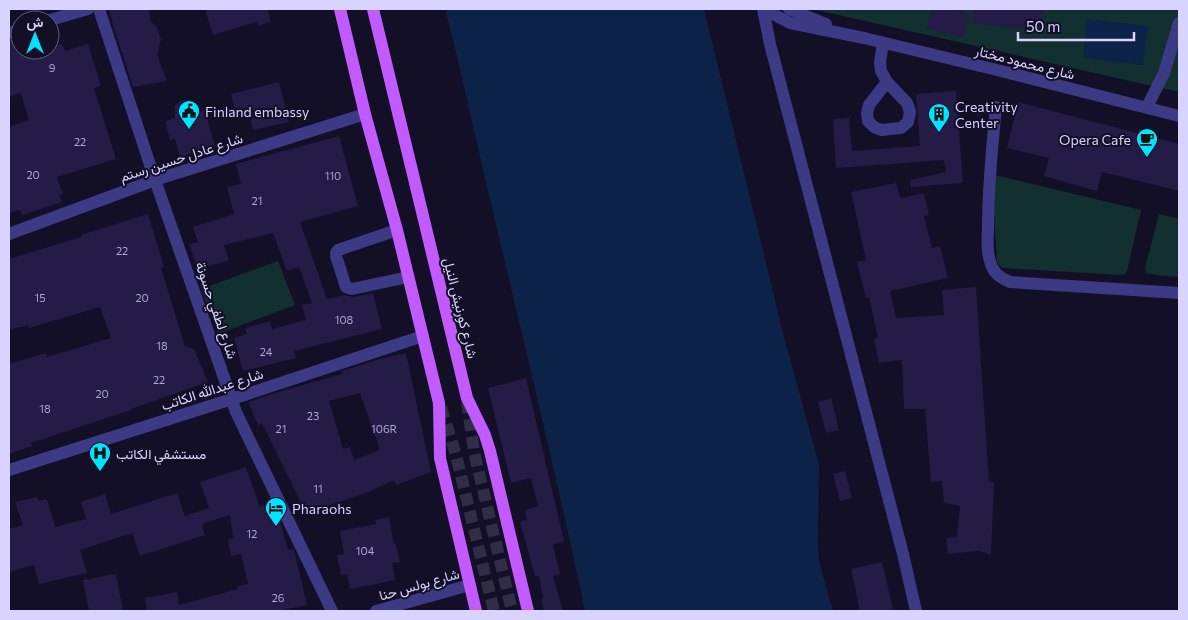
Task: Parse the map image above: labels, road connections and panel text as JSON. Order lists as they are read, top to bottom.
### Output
{
  "streets": {
    "main road": ["شارع كورنيش النيل"],
    "street": [
      "شارع محمود مختار",
      "شارع عادل حسين رستم",
      "شارع لطفي حسونة",
      "شارع عبدالله الكاتب",
      "شارع بولس حنا"
    ]
  },
  "crossings": [
    ["شارع عادل حسين رستم", "شارع لطفي حسونة"],
    ["شارع لطفي حسونة", "شارع عبدالله الكاتب"]
  ],
  "places": {
    "public building": ["Finland embassy"],
    "building": ["Creativity Center"],
    "cafe": ["Opera Cafe"],
    "hospital": ["مستشفي الكاتب"],
    "hotel": ["Pharaohs"]
  },
  "house_numbers": [
    "9",
    "22",
    "20",
    "110",
    "21",
    "22",
    "15",
    "20",
    "108",
    "18",
    "24",
    "22",
    "20",
    "18",
    "23",
    "21",
    "106R",
    "11",
    "12",
    "104",
    "26"
  ],
  "scale_bar": "50 m",
  "north": "top"
}
